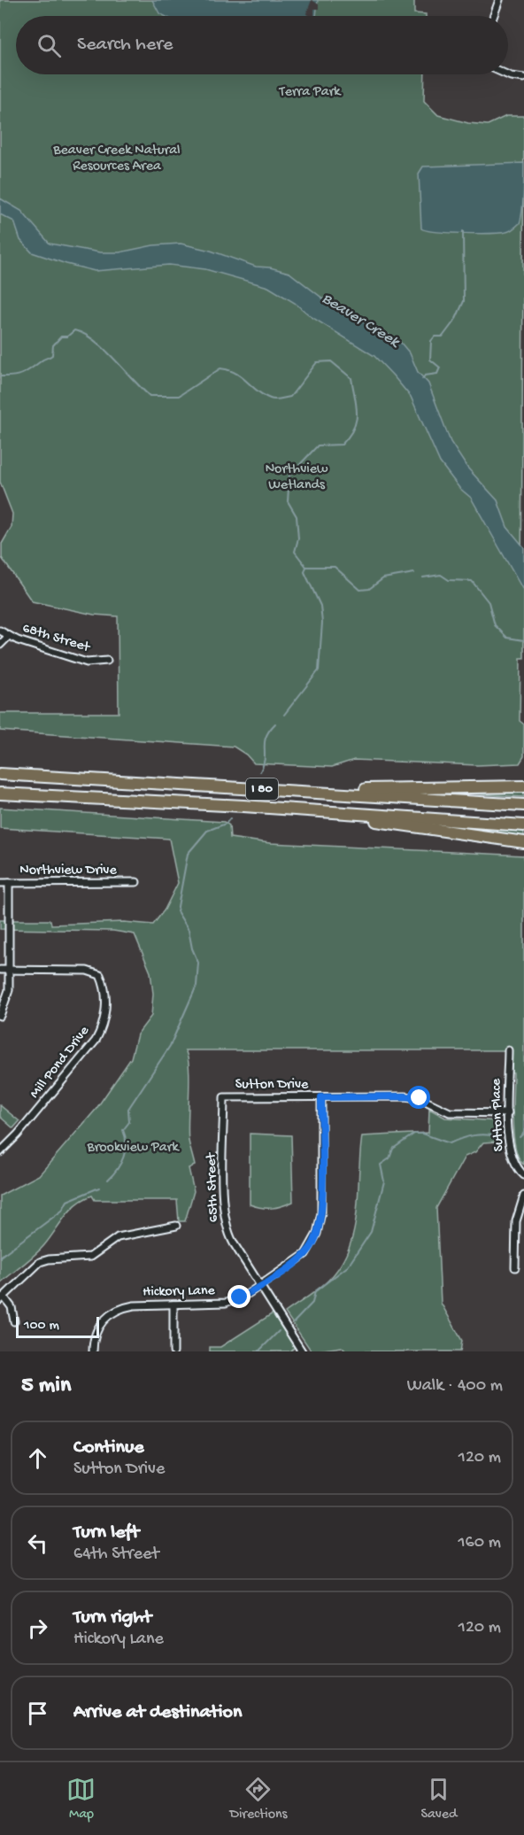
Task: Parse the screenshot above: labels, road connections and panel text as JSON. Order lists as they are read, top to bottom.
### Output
{
  "streets": {
    "highway": ["I 80"],
    "street": [
      "68th Street",
      "Northview Drive",
      "Mill Pond Drive",
      "Sutton Drive",
      "Sutton Place",
      "65th Street",
      "Hickory Lane"
    ]
  },
  "crossings": [
    ["Sutton Drive", "Sutton Place"],
    ["Sutton Drive", "65th Street"],
    ["Sutton Drive", "Hickory Lane"],
    ["65th Street", "Hickory Lane"]
  ],
  "water": ["Beaver Creek"],
  "parks": [
    "Terra Park",
    "Beaver Creek Natural Resources Area",
    "Northview Wetlands",
    "Brookview Park"
  ],
  "scale_bar": "100 m",
  "page": {
    "search": "Search here",
    "scale": "100 m",
    "heading": ["5 min", "Walk · 400 m"],
    "list": [
      ["Continue", "Sutton Drive", "120 m"],
      ["Turn left", "64th Street", "160 m"],
      ["Turn right", "Hickory Lane", "120 m"],
      "Arrive at destination"
    ],
    "nav": ["Map", "Directions", "Saved"]
  }
}
